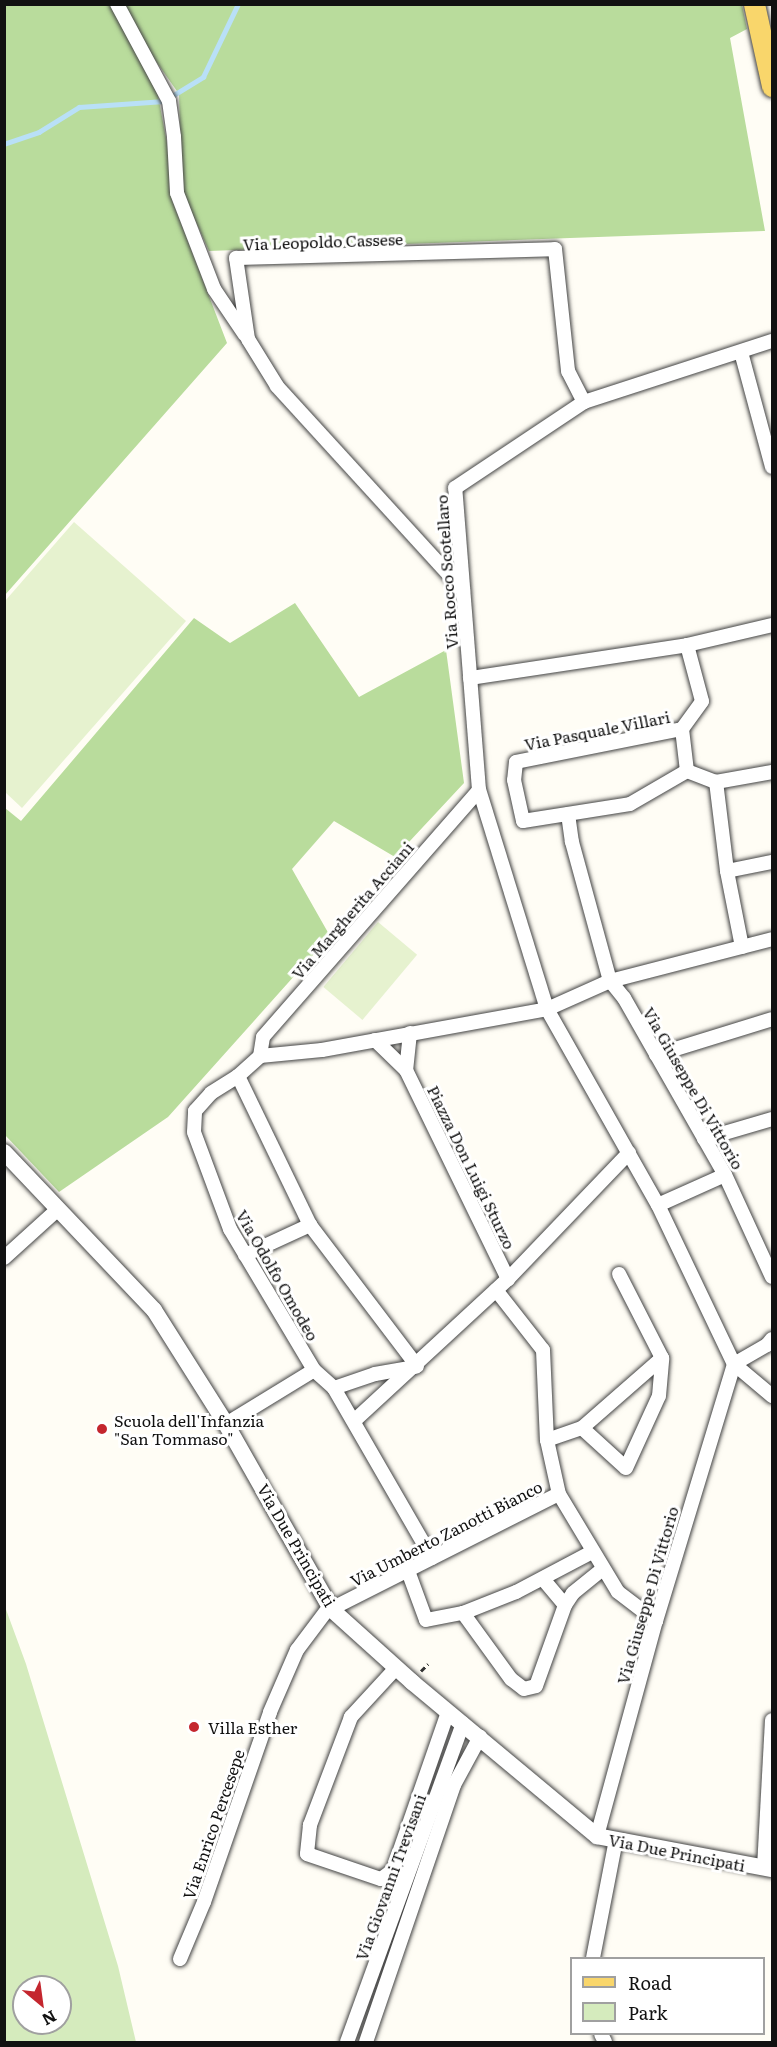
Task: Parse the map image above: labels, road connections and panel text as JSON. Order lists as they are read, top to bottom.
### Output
{
  "streets": {
    "street": [
      "Via Leopoldo Cassese",
      "Via Rocco Scotellaro",
      "Via Pasquale Villari",
      "Via Margherita Acciani",
      "Via Giuseppe Di Vittorio",
      "Piazza Don Luigi Sturzo",
      "Via Odolfo Omodeo",
      "Via Umberto Zanotti Bianco",
      "Via Due Principati",
      "Via Enrico Percesepe",
      "Via Giovanni Trevisani"
    ]
  },
  "crossings": [
    ["Via Leopoldo Cassese", "Via Rocco Scotellaro"],
    ["Via Rocco Scotellaro", "Via Margherita Acciani"],
    ["Via Giuseppe Di Vittorio", "Via Due Principati"],
    ["Via Odolfo Omodeo", "Via Umberto Zanotti Bianco"],
    ["Via Umberto Zanotti Bianco", "Via Due Principati"],
    ["Via Umberto Zanotti Bianco", "Via Enrico Percesepe"],
    ["Via Due Principati", "Via Enrico Percesepe"],
    ["Via Due Principati", "Via Giovanni Trevisani"]
  ],
  "places": ["Scuola dell'Infanzia \"San Tommaso\"", "Villa Esther"],
  "legend": ["Road", "Park"],
  "north": "bottom right"
}
